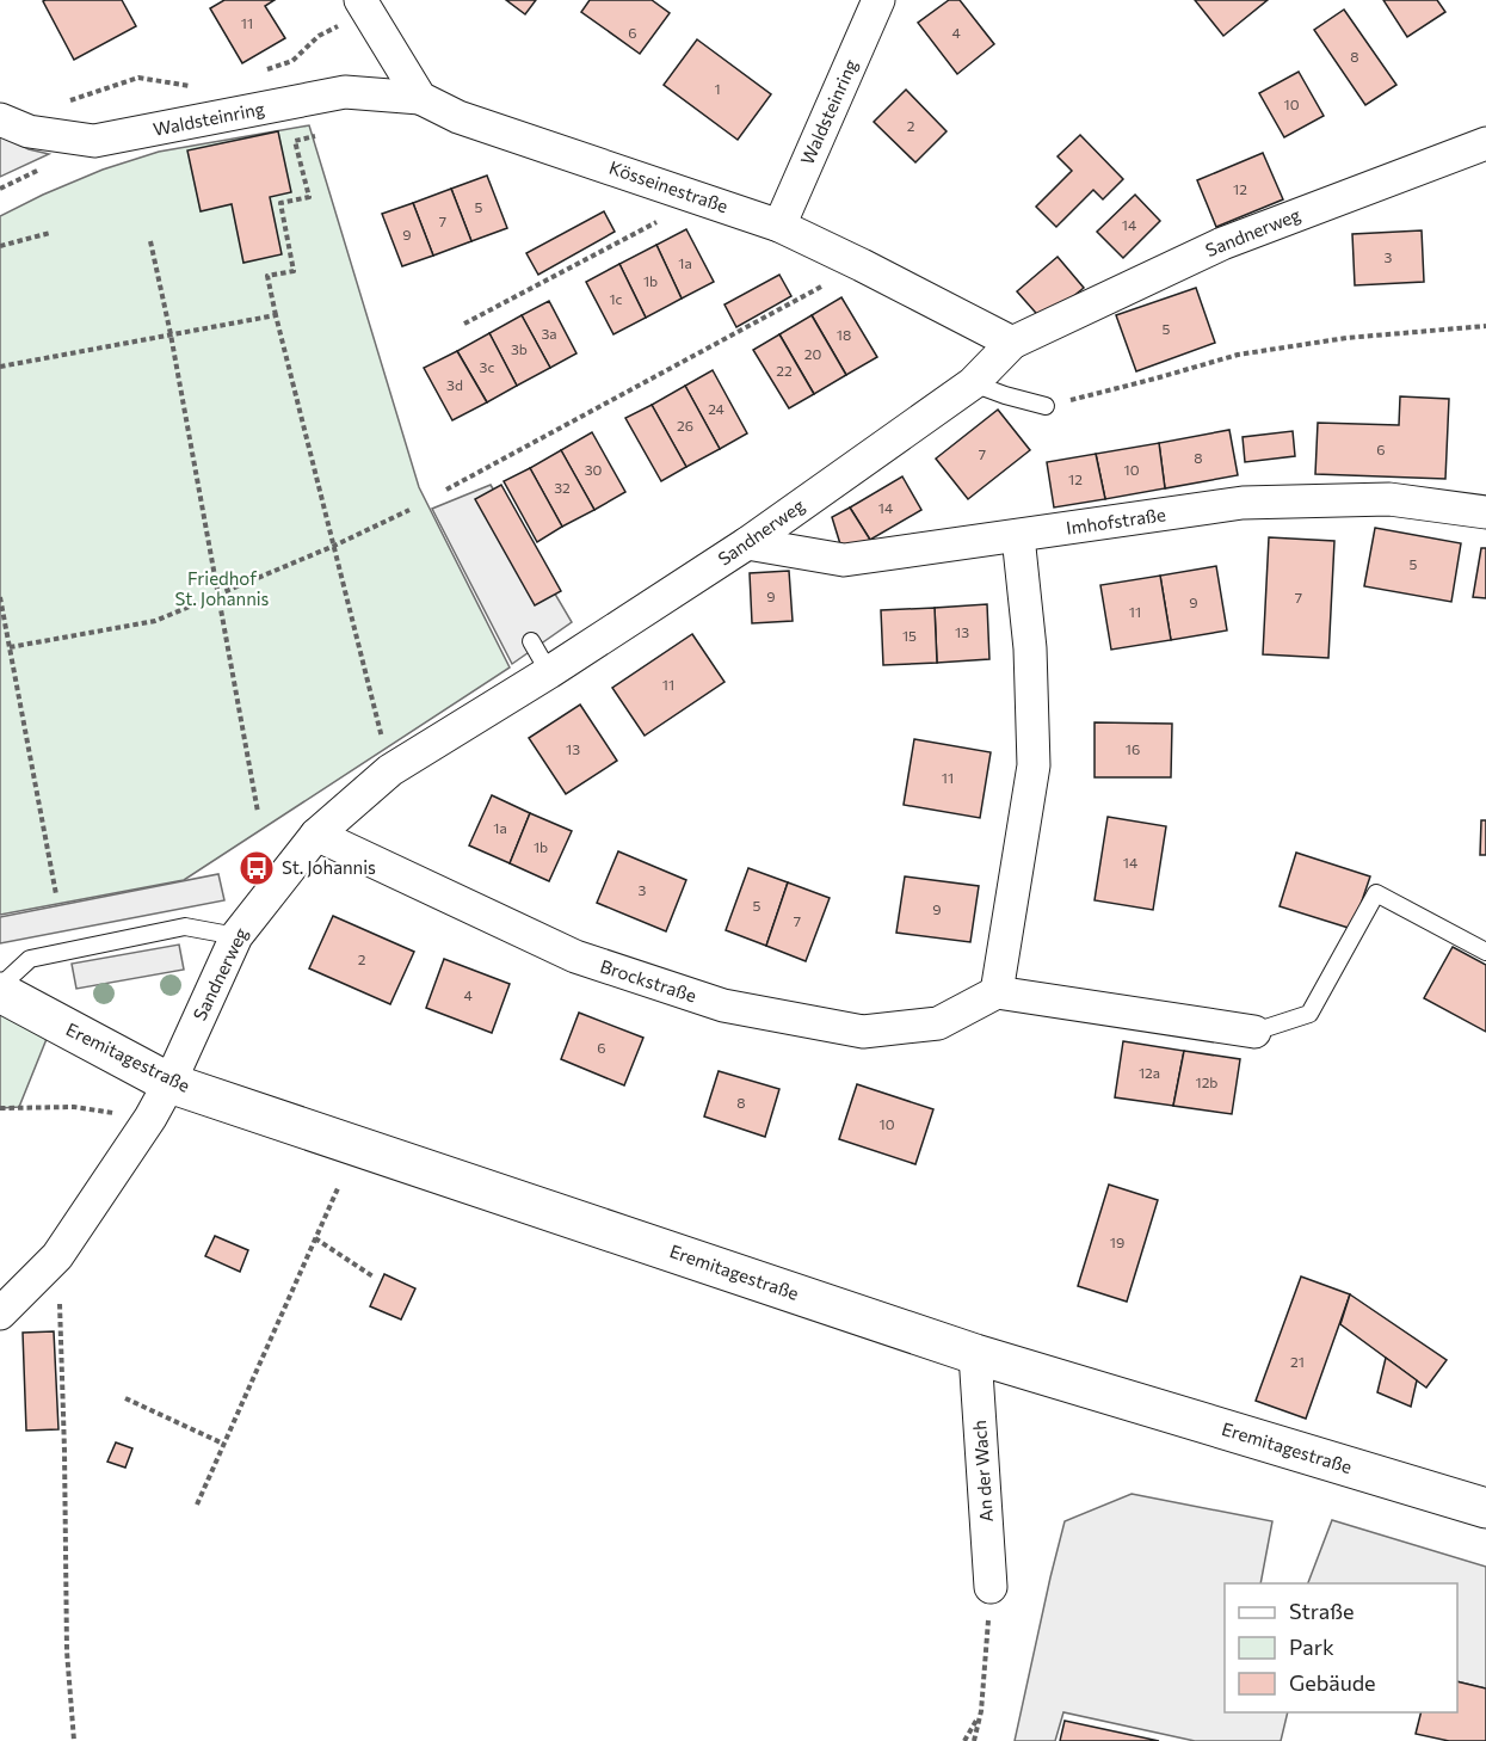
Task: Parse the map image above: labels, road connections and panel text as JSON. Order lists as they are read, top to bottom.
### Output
{
  "streets": {
    "street": [
      "Waldsteinring",
      "Kösseinestraße",
      "Sandnerweg",
      "Imhofstraße",
      "Brockstraße",
      "Eremitagestraße",
      "An der Wach"
    ]
  },
  "crossings": [
    ["Waldsteinring", "Kösseinestraße"],
    ["Kösseinestraße", "Sandnerweg"],
    ["Sandnerweg", "Imhofstraße"],
    ["Sandnerweg", "Brockstraße"],
    ["Sandnerweg", "Eremitagestraße"],
    ["Eremitagestraße", "An der Wach"]
  ],
  "parks": ["Friedhof St. Johannis"],
  "places": {
    "bus stop": ["St. Johannis"]
  },
  "house_numbers": [
    "11",
    "6",
    "4",
    "8",
    "1",
    "10",
    "2",
    "12",
    "5",
    "7",
    "14",
    "9",
    "3",
    "1a",
    "1b",
    "1c",
    "5",
    "3a",
    "18",
    "3b",
    "20",
    "3c",
    "22",
    "3d",
    "24",
    "26",
    "6",
    "7",
    "8",
    "30",
    "10",
    "12",
    "32",
    "14",
    "5",
    "9",
    "7",
    "9",
    "11",
    "13",
    "15",
    "11",
    "13",
    "16",
    "11",
    "1a",
    "1b",
    "14",
    "3",
    "5",
    "9",
    "7",
    "2",
    "4",
    "6",
    "12a",
    "12b",
    "8",
    "10",
    "19",
    "21"
  ],
  "legend": ["Straße", "Park", "Gebäude"]
}
